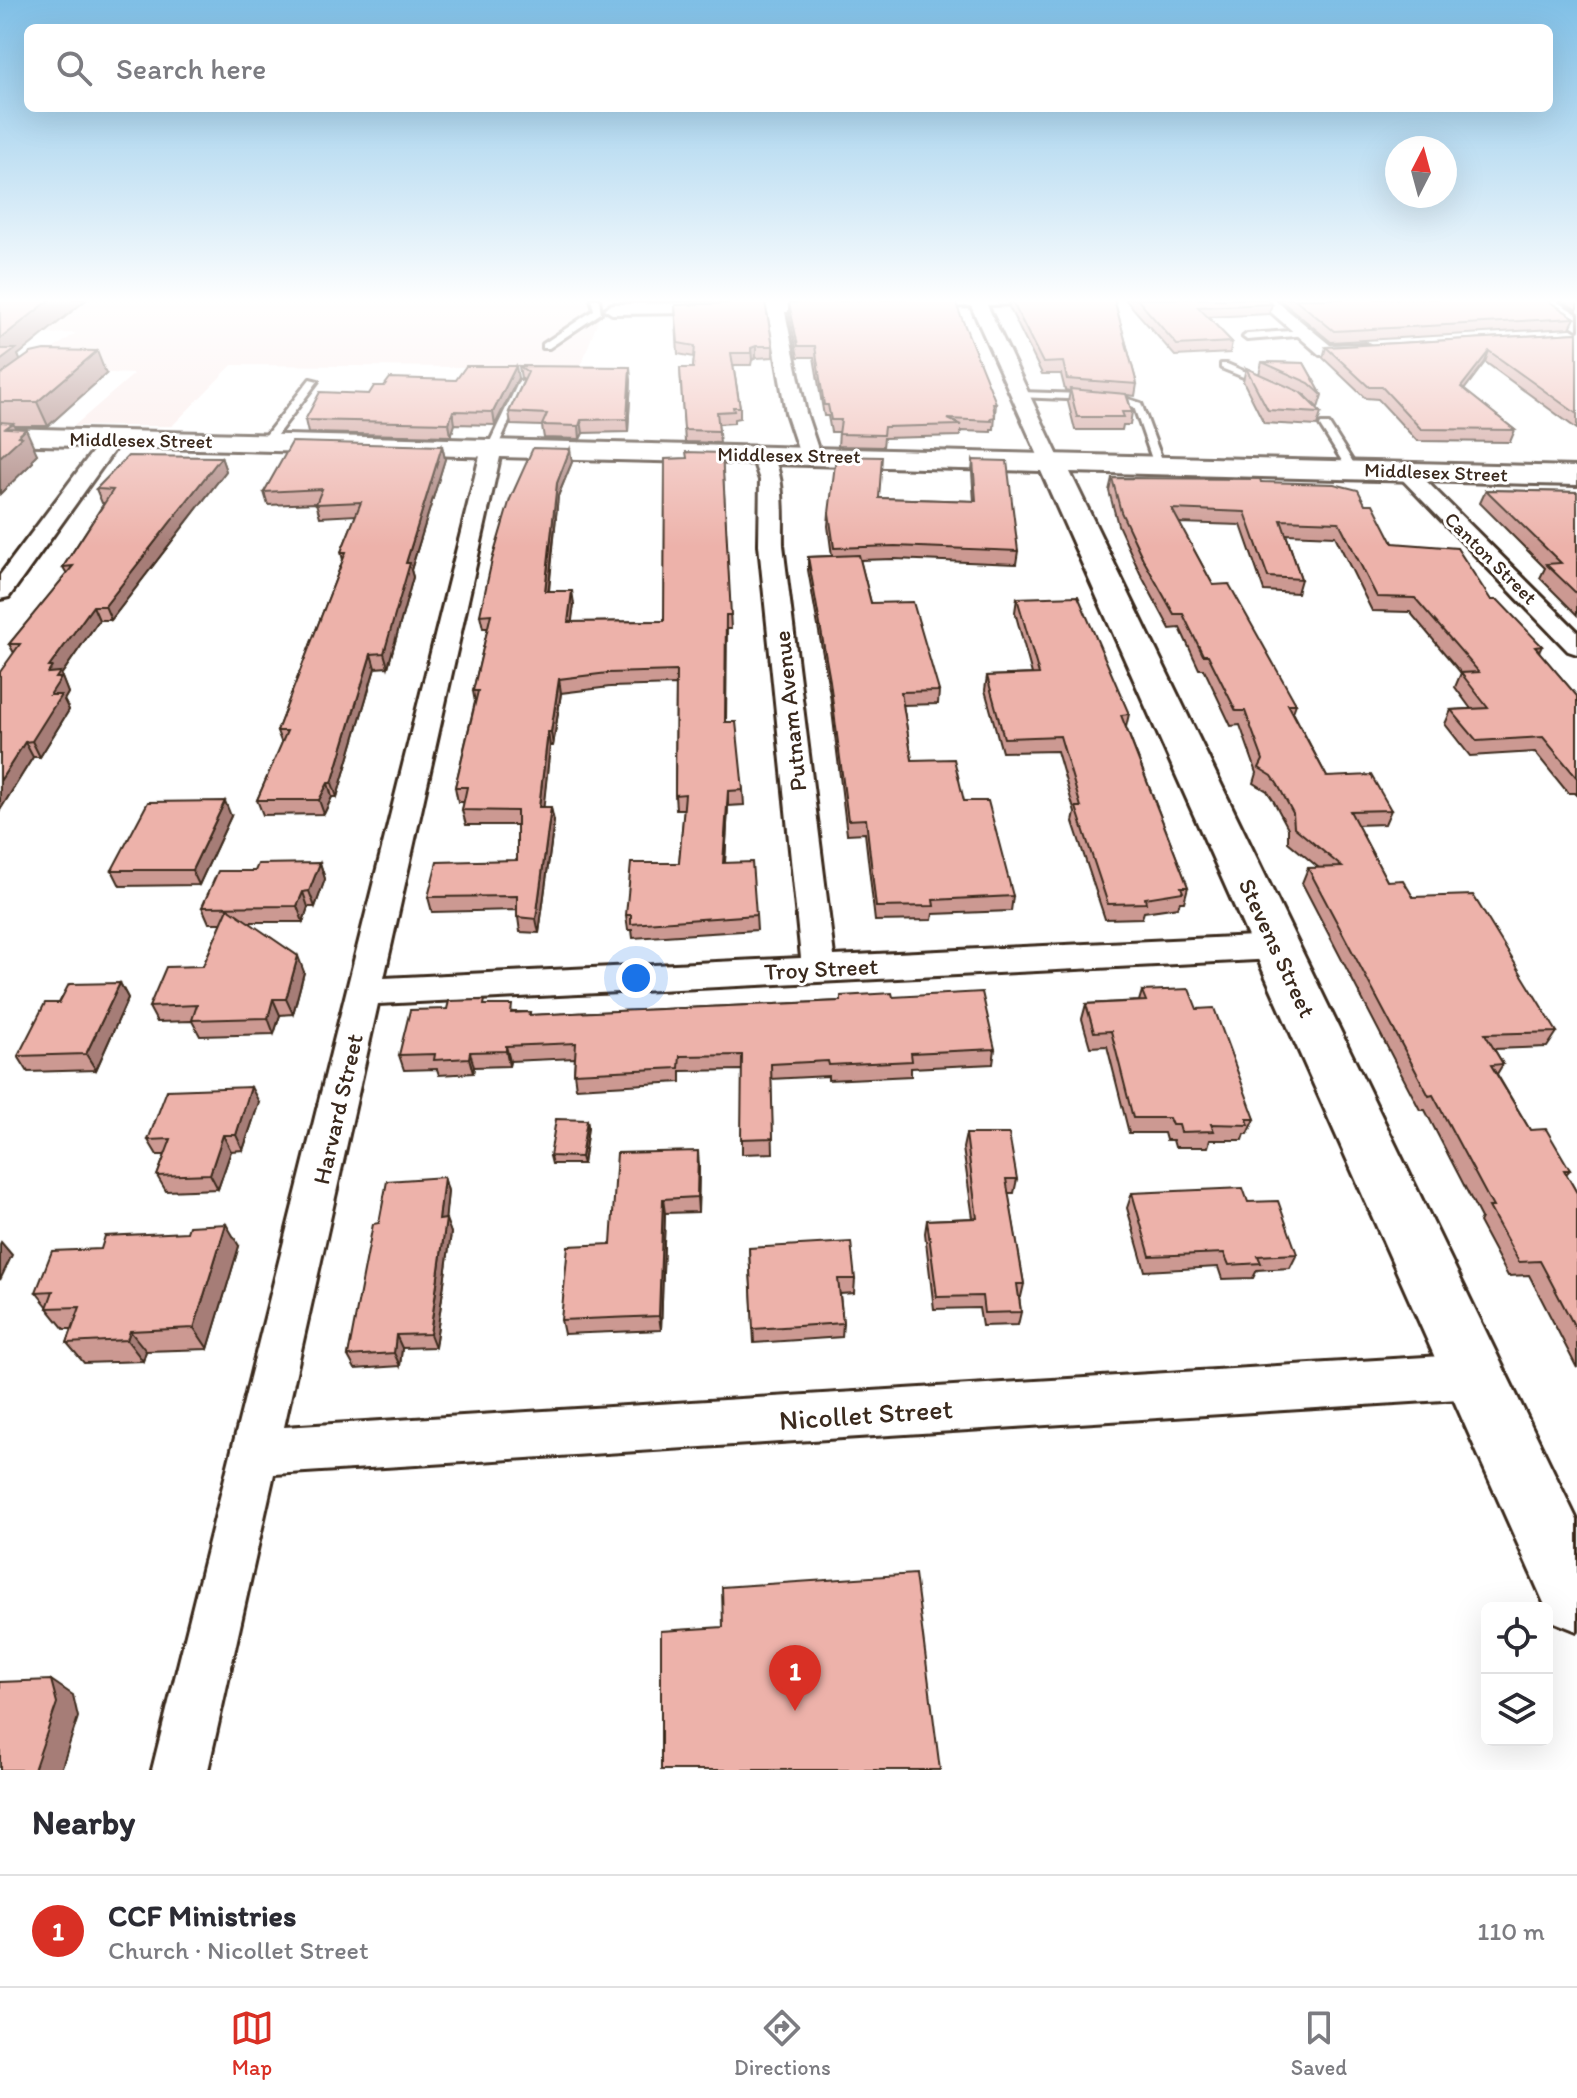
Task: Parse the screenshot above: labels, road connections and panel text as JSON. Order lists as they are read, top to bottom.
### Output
{
  "streets": {
    "main road": ["Middlesex Street", "Stevens Street"],
    "street": [
      "Canton Street",
      "Putnam Avenue",
      "Troy Street",
      "Harvard Street",
      "Nicollet Street"
    ]
  },
  "crossings": [
    ["Middlesex Street", "Canton Street"],
    ["Middlesex Street", "Putnam Avenue"],
    ["Middlesex Street", "Stevens Street"],
    ["Middlesex Street", "Harvard Street"],
    ["Putnam Avenue", "Troy Street"],
    ["Stevens Street", "Troy Street"],
    ["Stevens Street", "Nicollet Street"],
    ["Troy Street", "Harvard Street"],
    ["Harvard Street", "Nicollet Street"]
  ],
  "north": "top",
  "page": {
    "search": "Search here",
    "pins": "1",
    "heading": "Nearby",
    "list": [
      {
        "mark": "1",
        "name": "CCF Ministries",
        "note": "Church · Nicollet Street",
        "value": "110 m"
      }
    ],
    "nav": ["Map", "Directions", "Saved"]
  }
}
